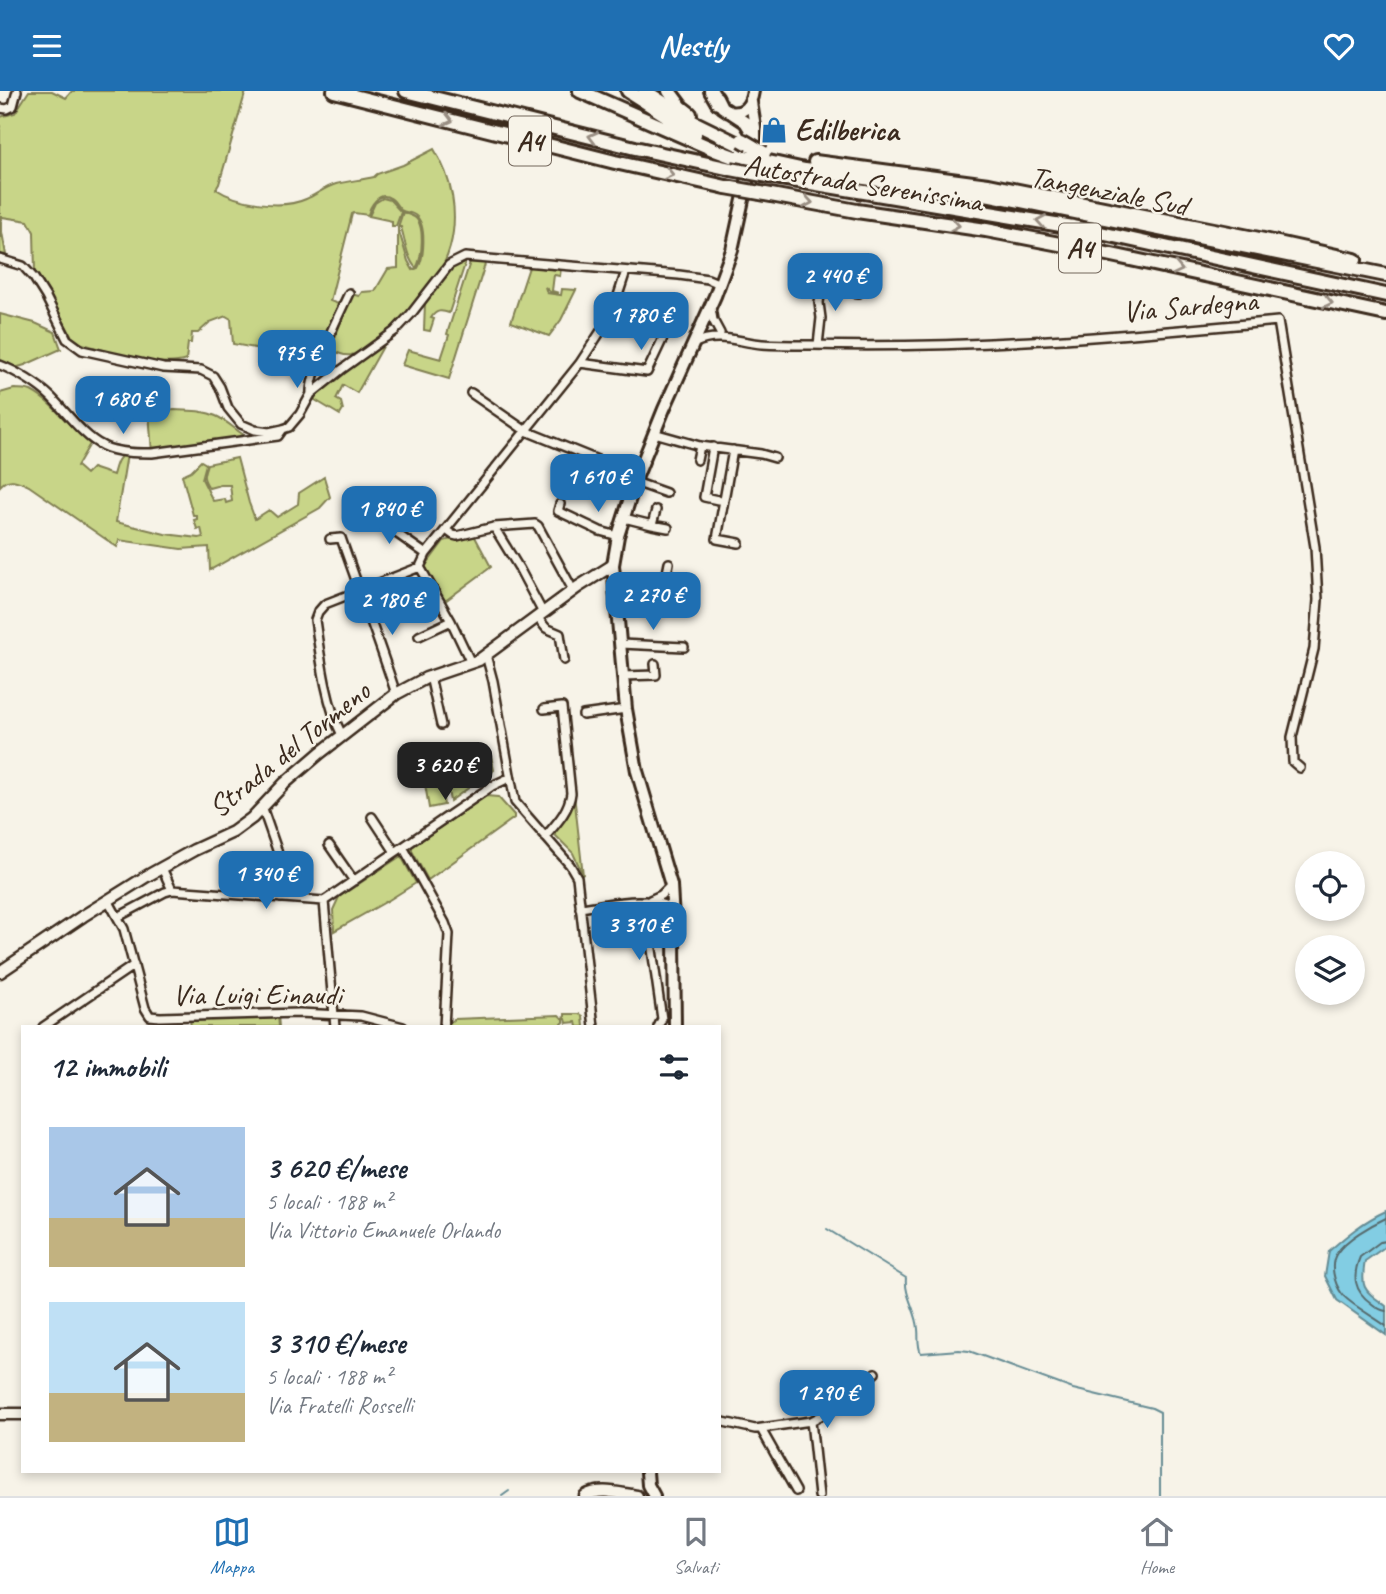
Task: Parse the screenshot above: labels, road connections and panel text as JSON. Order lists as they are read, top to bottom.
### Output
{
  "streets": {
    "highway": ["A4", "Autostrada Serenissima", "Tangenziale Sud"],
    "street": ["Via Sardegna", "Strada del Tormeno", "Via Luigi Einaudi"]
  },
  "crossings": [
    ["Strada del Tormeno", "Via Luigi Einaudi"]
  ],
  "places": {
    "shop": ["Edilberica"]
  },
  "page": {
    "header": "Nestly",
    "price": [
      "2 440 €",
      "1 780 €",
      "975 €",
      "1 680 €",
      "1 610 €",
      "1 840 €",
      "2 270 €",
      "2 180 €",
      "3 620 €",
      "1 340 €",
      "3 310 €",
      "1 290 €"
    ],
    "heading": "12 immobili",
    "list": [
      {
        "name": "3 620 €/mese",
        "note": "5 locali · 188 m² · Via Vittorio Emanuele Orlando"
      },
      {
        "name": "3 310 €/mese",
        "note": "5 locali · 188 m² · Via Fratelli Rosselli"
      }
    ],
    "tabs": ["Mappa", "Salvati", "Home"]
  }
}
